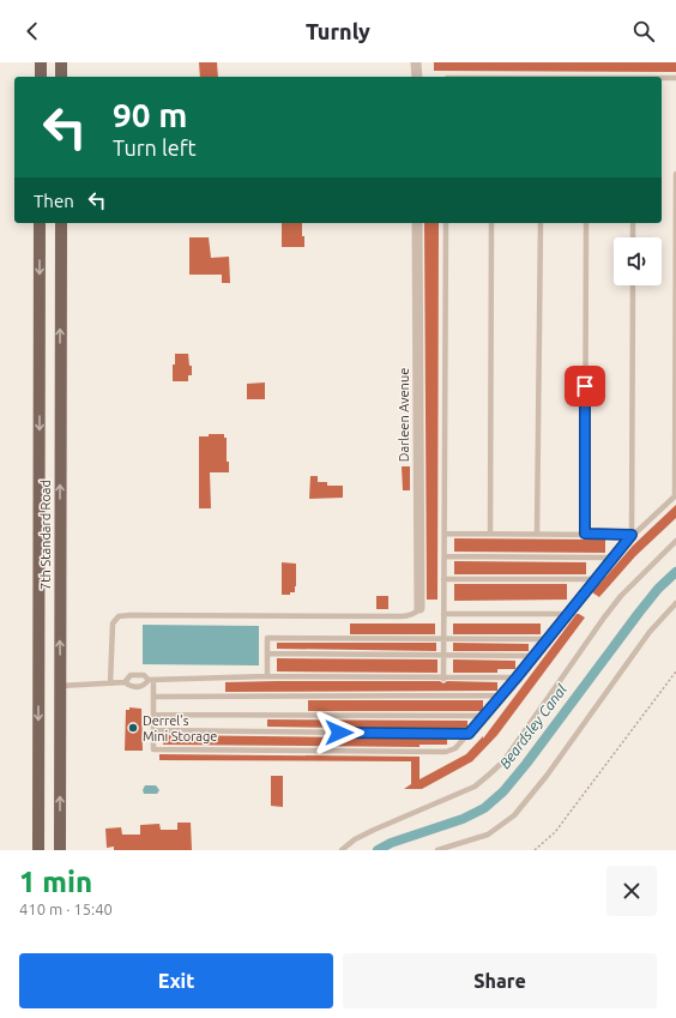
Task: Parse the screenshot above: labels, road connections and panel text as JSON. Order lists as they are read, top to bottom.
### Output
{
  "streets": {
    "main road": ["7th Standard Road"],
    "street": ["Darleen Avenue"]
  },
  "water": ["Beardsley Canal"],
  "places": ["Derrel's Mini Storage"],
  "page": {
    "header": "Turnly",
    "turn": ["90 m", "Turn left"],
    "then": "Then",
    "heading": ["1 min", "410 m · 15:40"],
    "buttons": ["Exit", "Share"]
  }
}
